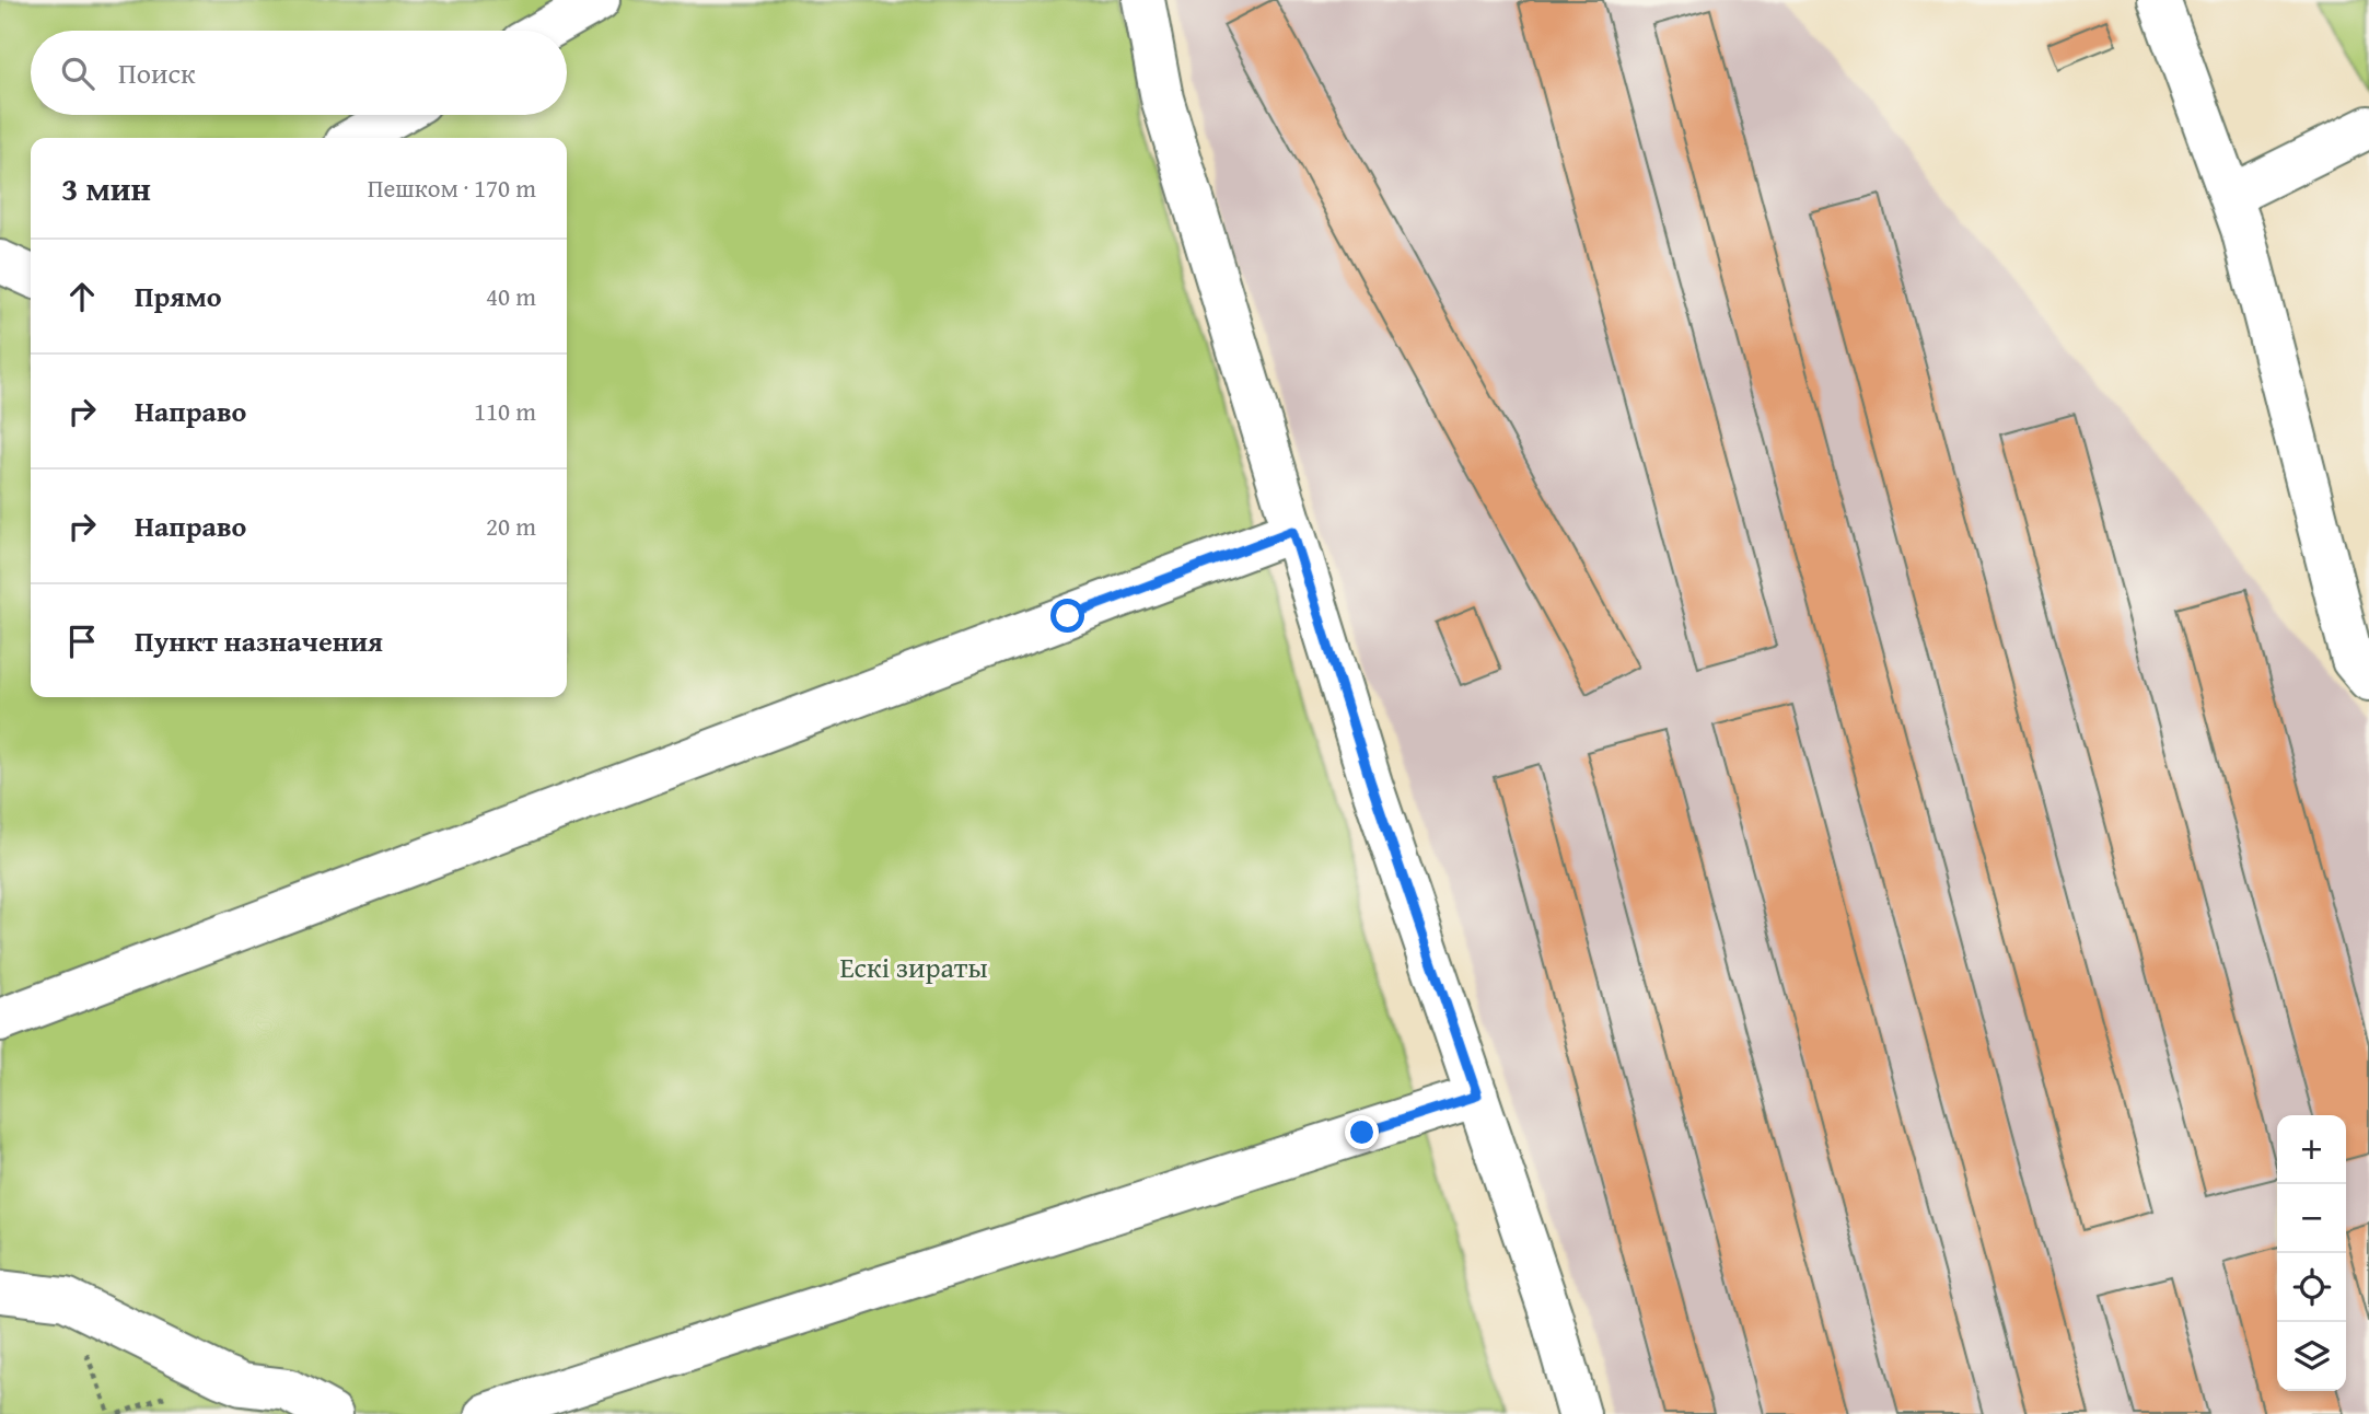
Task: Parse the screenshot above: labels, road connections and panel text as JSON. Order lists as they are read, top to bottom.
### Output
{
  "parks": ["Ескі зираты"],
  "page": {
    "search": "Поиск",
    "heading": ["3 мин", "Пешком · 170 m"],
    "list": [
      ["Прямо", "40 m"],
      ["Направо", "110 m"],
      ["Направо", "20 m"],
      "Пункт назначения"
    ],
    "map_buttons": ["+", "−"]
  }
}
